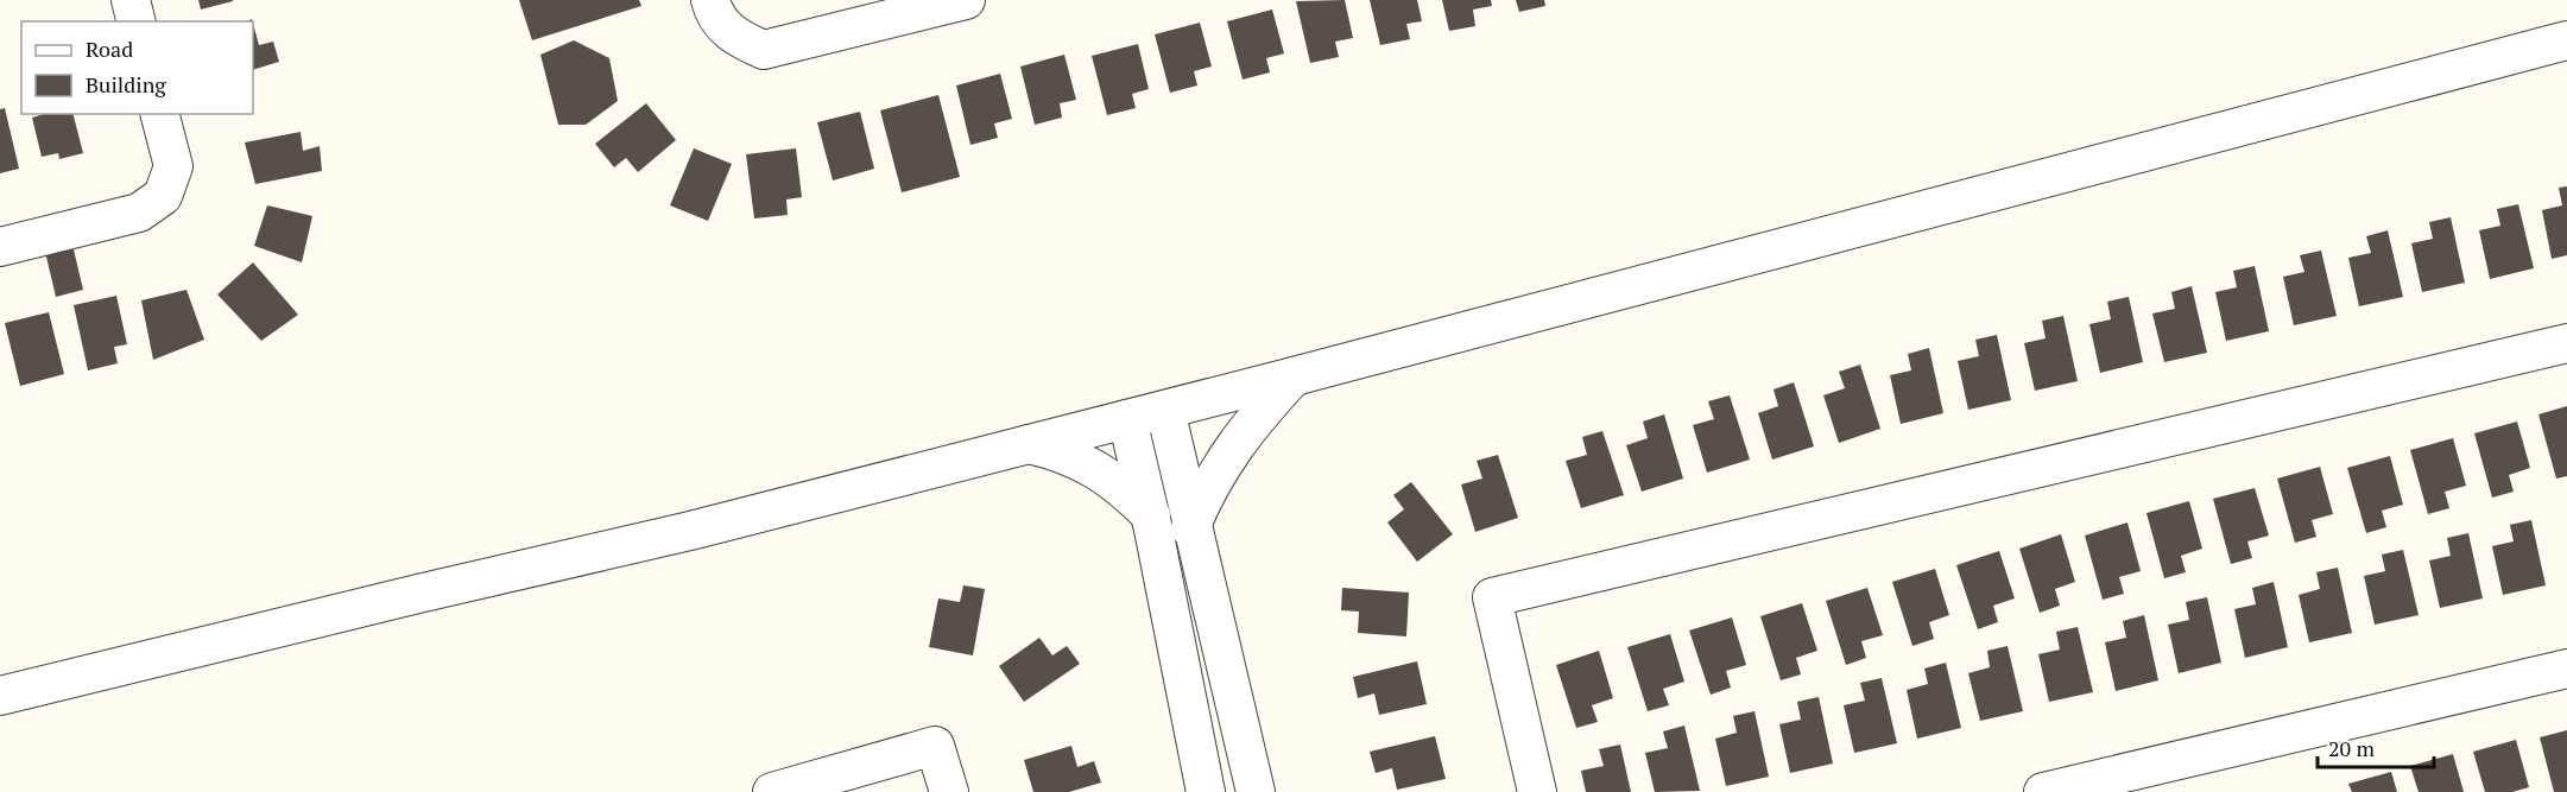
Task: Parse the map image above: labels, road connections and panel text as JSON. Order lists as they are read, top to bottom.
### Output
{
  "legend": ["Road", "Building"],
  "scale_bar": "20 m"
}
